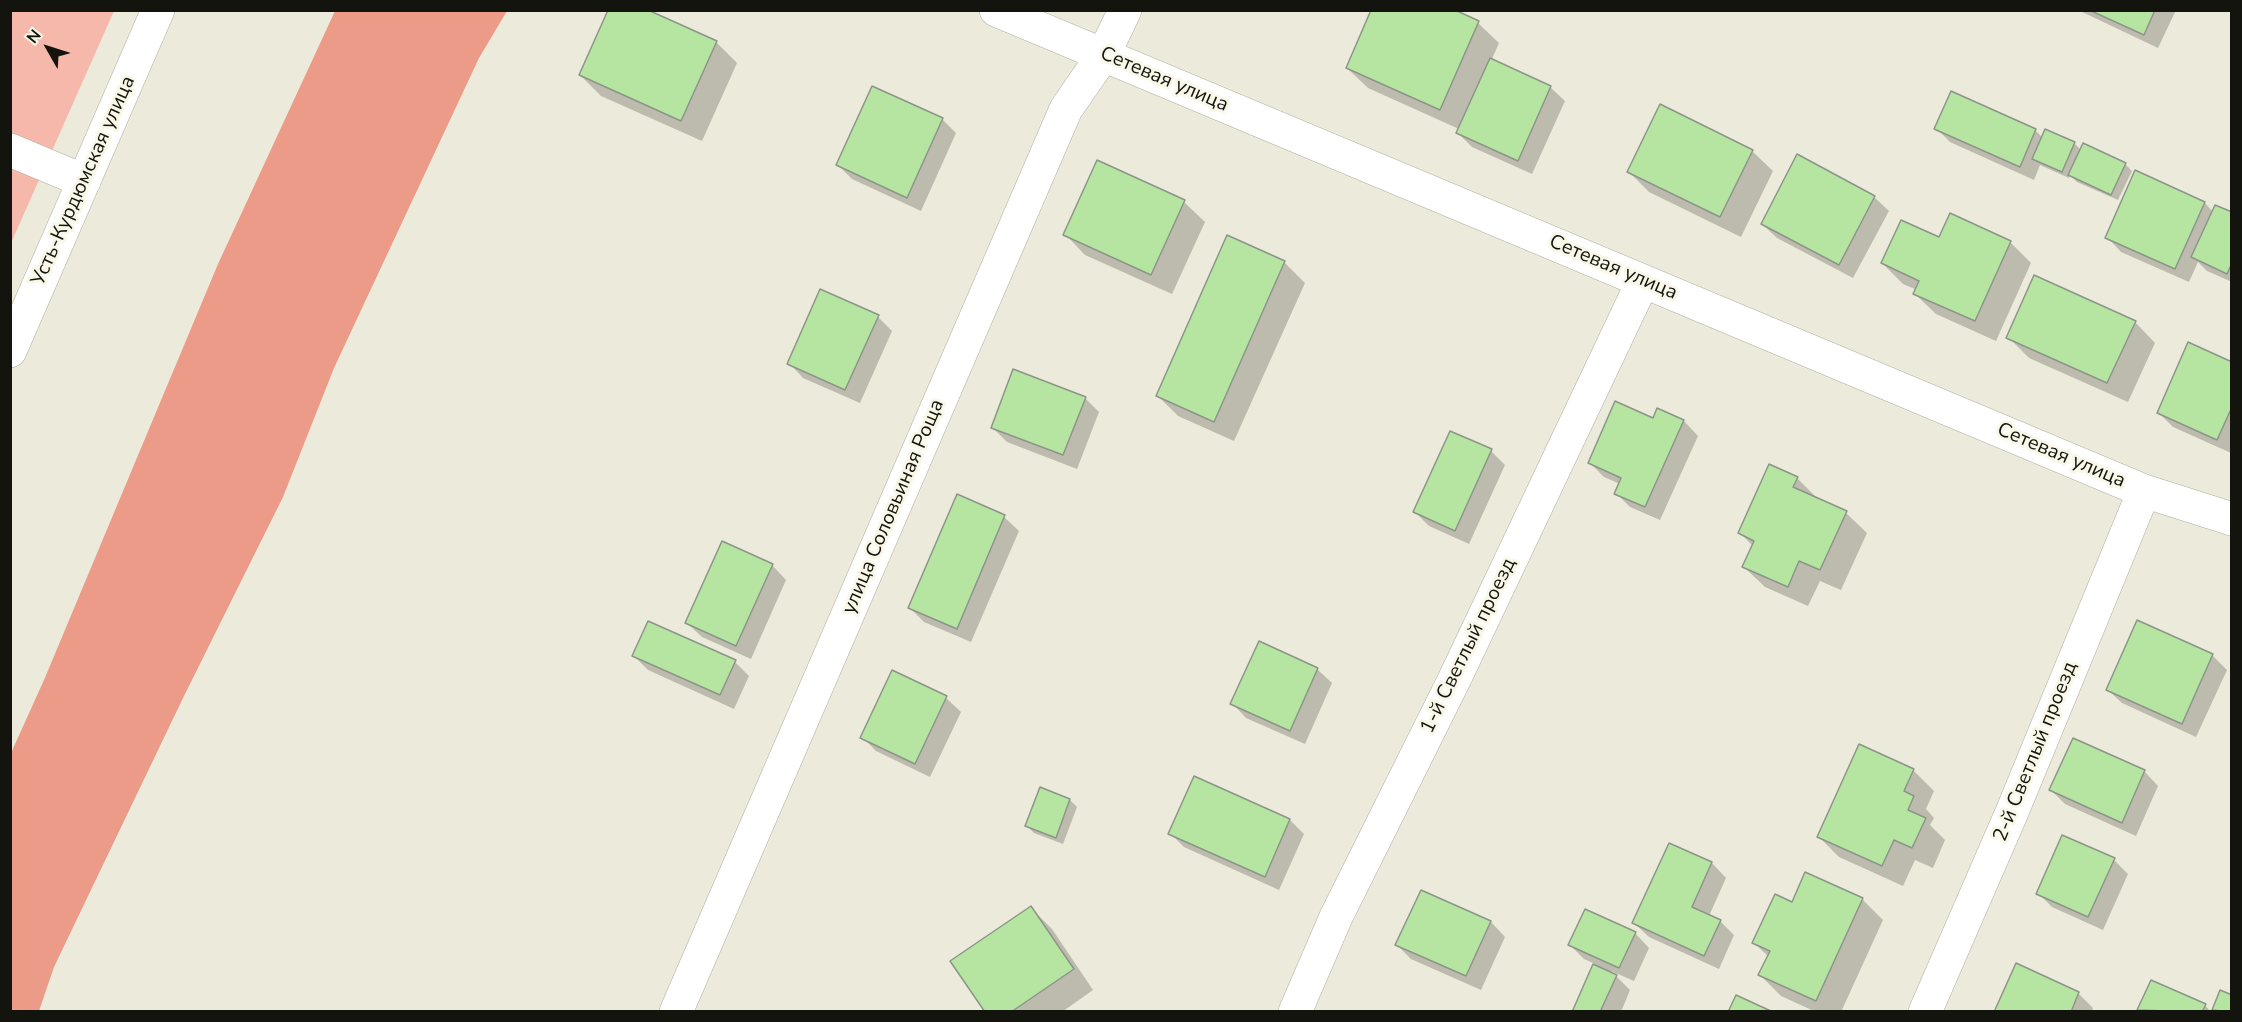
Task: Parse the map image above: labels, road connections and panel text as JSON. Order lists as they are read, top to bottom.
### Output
{
  "streets": {
    "street": [
      "Сетевая улица",
      "Усть-Курдюмская улица",
      "улица Соловьиная Роща",
      "1-й Светлый проезд",
      "2-й Светлый проезд"
    ]
  },
  "crossings": [
    ["Сетевая улица", "улица Соловьиная Роща"],
    ["Сетевая улица", "1-й Светлый проезд"],
    ["Сетевая улица", "2-й Светлый проезд"]
  ],
  "north": "top left"
}
